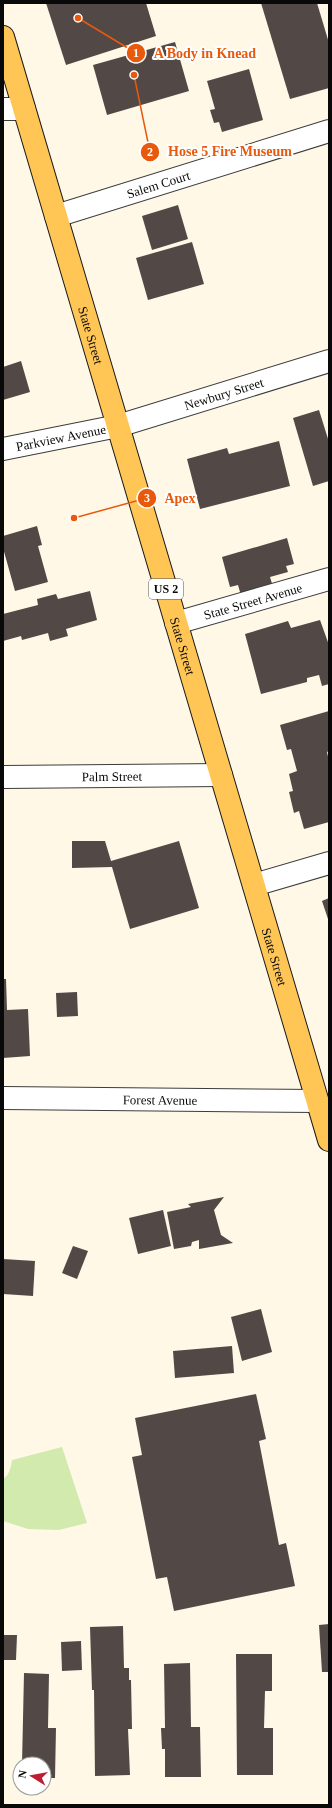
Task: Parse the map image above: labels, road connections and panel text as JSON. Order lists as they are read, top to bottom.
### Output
{
  "streets": {
    "main road": ["State Street", "US 2"],
    "street": [
      "Salem Court",
      "Newbury Street",
      "Parkview Avenue",
      "State Street Avenue",
      "Palm Street",
      "Forest Avenue"
    ]
  },
  "crossings": [
    ["Salem Court", "State Street"],
    ["State Street", "Newbury Street"],
    ["State Street", "Parkview Avenue"],
    ["State Street", "State Street Avenue"],
    ["State Street", "Palm Street"],
    ["State Street", "Forest Avenue"],
    ["Newbury Street", "Parkview Avenue"]
  ],
  "places": ["A Body in Knead", "Hose 5 Fire Museum", "Apex"],
  "north": "left"
}
